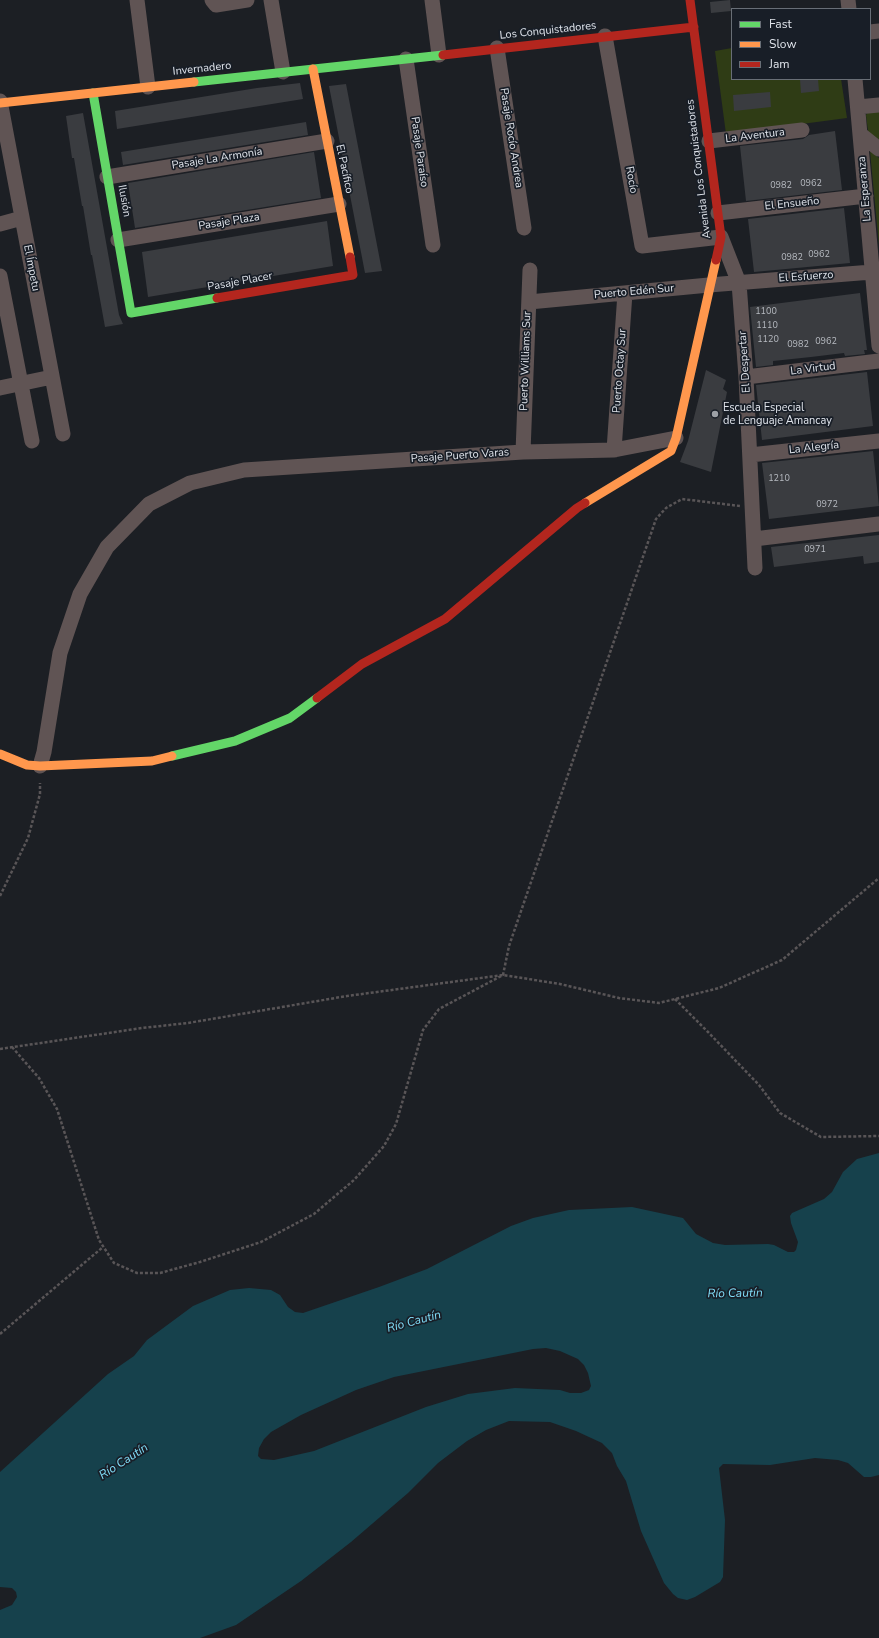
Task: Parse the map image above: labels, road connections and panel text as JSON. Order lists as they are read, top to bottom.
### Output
{
  "streets": {
    "street": [
      "Los Conquistadores",
      "Invernadero",
      "La Aventura",
      "Pasaje Rocío Andrea",
      "Pasaje Paraíso",
      "Pasaje La Armonía",
      "El Pacífico",
      "Avenida Los Conquistadores",
      "Rocío",
      "La Esperanza",
      "Ilusión",
      "El Ensueño",
      "Pasaje Plaza",
      "El Ímpetu",
      "El Esfuerzo",
      "Pasaje Placer",
      "Puerto Edén Sur",
      "Puerto Williams Sur",
      "El Despertar",
      "La Virtud",
      "Puerto Octay Sur",
      "La Alegría",
      "Pasaje Puerto Varas"
    ]
  },
  "crossings": [
    ["Los Conquistadores", "Invernadero"],
    ["Los Conquistadores", "Pasaje Rocío Andrea"],
    ["Los Conquistadores", "Pasaje Paraíso"],
    ["Los Conquistadores", "Avenida Los Conquistadores"],
    ["Los Conquistadores", "Rocío"],
    ["Invernadero", "Pasaje Paraíso"],
    ["Invernadero", "El Pacífico"],
    ["Invernadero", "Ilusión"],
    ["Invernadero", "El Ímpetu"],
    ["La Aventura", "Avenida Los Conquistadores"],
    ["Pasaje La Armonía", "El Pacífico"],
    ["Pasaje La Armonía", "Ilusión"],
    ["El Pacífico", "Pasaje Plaza"],
    ["El Pacífico", "Pasaje Placer"],
    ["Avenida Los Conquistadores", "Rocío"],
    ["Avenida Los Conquistadores", "El Ensueño"],
    ["Avenida Los Conquistadores", "Puerto Edén Sur"],
    ["Avenida Los Conquistadores", "El Despertar"],
    ["Avenida Los Conquistadores", "Pasaje Puerto Varas"],
    ["Rocío", "El Despertar"],
    ["La Esperanza", "El Ensueño"],
    ["La Esperanza", "El Esfuerzo"],
    ["Ilusión", "Pasaje Plaza"],
    ["Ilusión", "Pasaje Placer"],
    ["El Esfuerzo", "Puerto Edén Sur"],
    ["El Esfuerzo", "El Despertar"],
    ["Puerto Edén Sur", "Puerto Williams Sur"],
    ["Puerto Edén Sur", "El Despertar"],
    ["Puerto Edén Sur", "Puerto Octay Sur"],
    ["Puerto Williams Sur", "Pasaje Puerto Varas"],
    ["El Despertar", "La Virtud"],
    ["El Despertar", "La Alegría"],
    ["Puerto Octay Sur", "Pasaje Puerto Varas"]
  ],
  "water": ["Río Cautín"],
  "places": ["Escuela Especial de Lenguaje Amancay"],
  "house_numbers": [
    "0962",
    "0982",
    "0962",
    "0982",
    "1100",
    "1110",
    "1120",
    "0962",
    "0982",
    "1210",
    "0972",
    "0971"
  ],
  "legend": ["Fast", "Slow", "Jam"]
}
